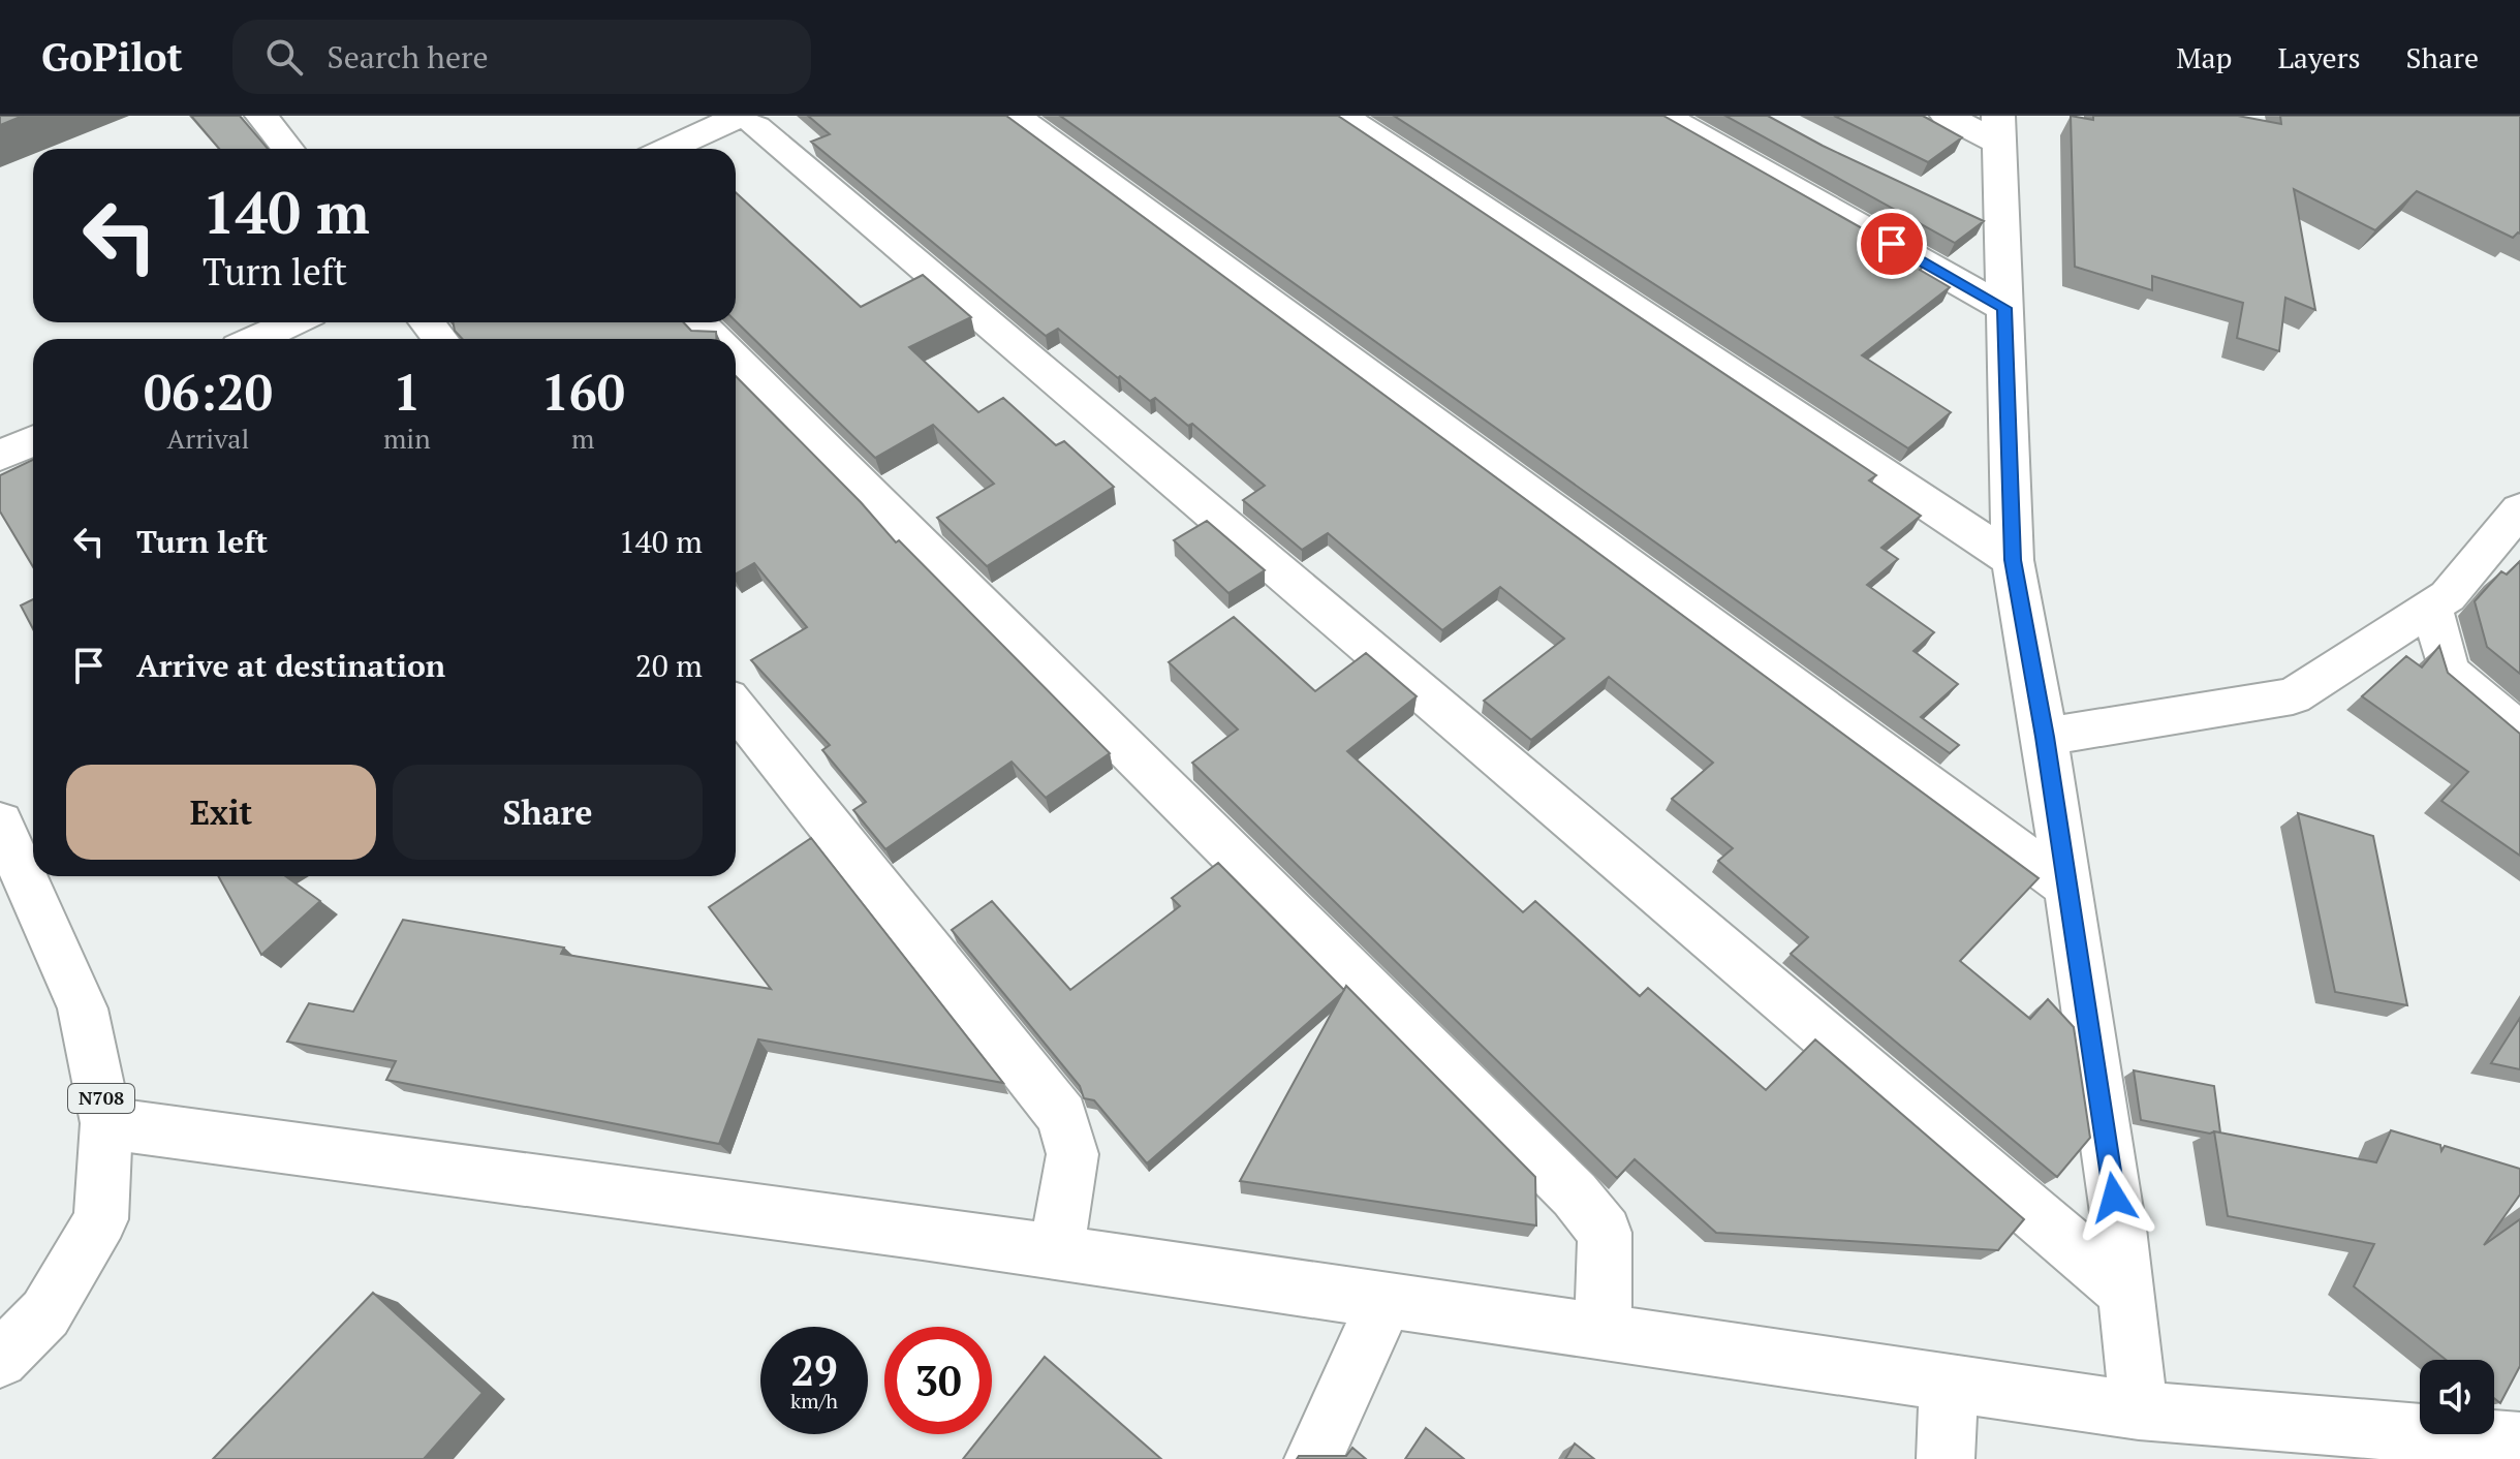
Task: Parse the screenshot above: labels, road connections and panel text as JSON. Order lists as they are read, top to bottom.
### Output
{
  "streets": {
    "main road": ["N708"]
  },
  "page": {
    "header": "GoPilot",
    "search": "Search here",
    "nav": ["Map", "Layers", "Share"],
    "turn": ["140 m", "Turn left"],
    "eta": [
      "06:20",
      "Arrival",
      "1",
      "min",
      "160",
      "m"
    ],
    "list": [
      {
        "name": "Turn left",
        "value": "140 m"
      },
      {
        "name": "Arrive at destination",
        "value": "20 m"
      }
    ],
    "buttons": ["Exit", "Share"],
    "speed": "29 km/h",
    "limit": "30"
  }
}
